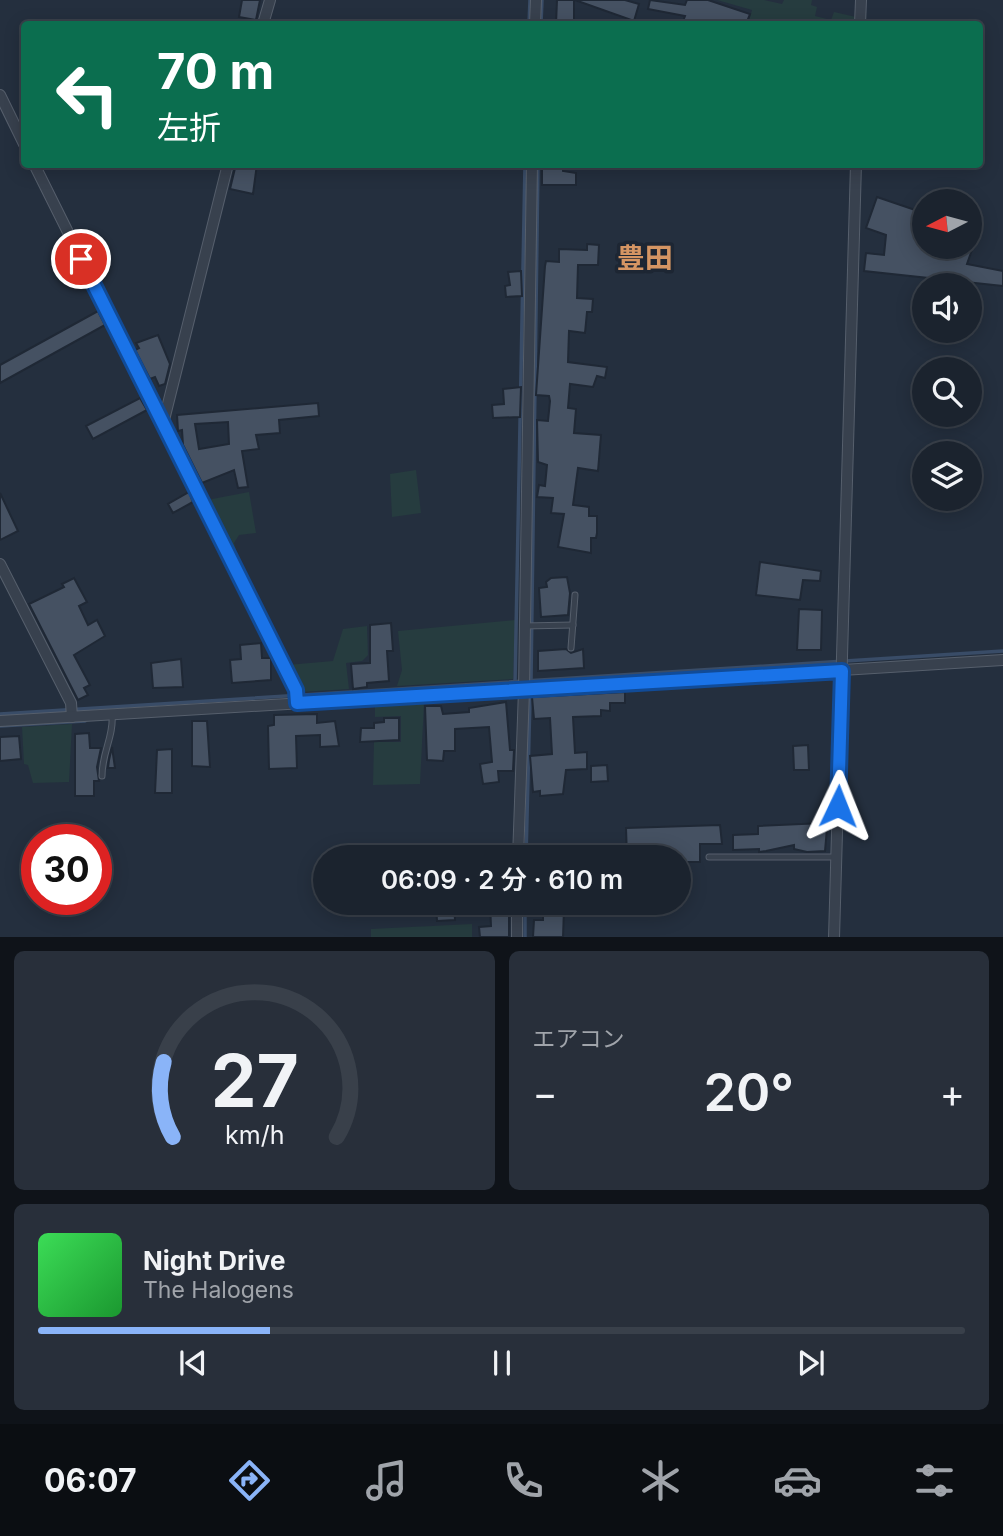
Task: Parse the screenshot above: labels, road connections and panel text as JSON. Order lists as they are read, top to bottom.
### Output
{
  "districts": ["豊田"],
  "north": "left",
  "page": {
    "turn": ["70 m", "左折"],
    "limit": "30",
    "trip": "06:09 · 2 分 · 610 m",
    "tile": "エアコン",
    "heat": ["−", "20°", "+"],
    "song": ["Night Drive", "The Halogens"],
    "tabs": "06:07",
    "gauge": ["27", "km/h"]
  }
}
